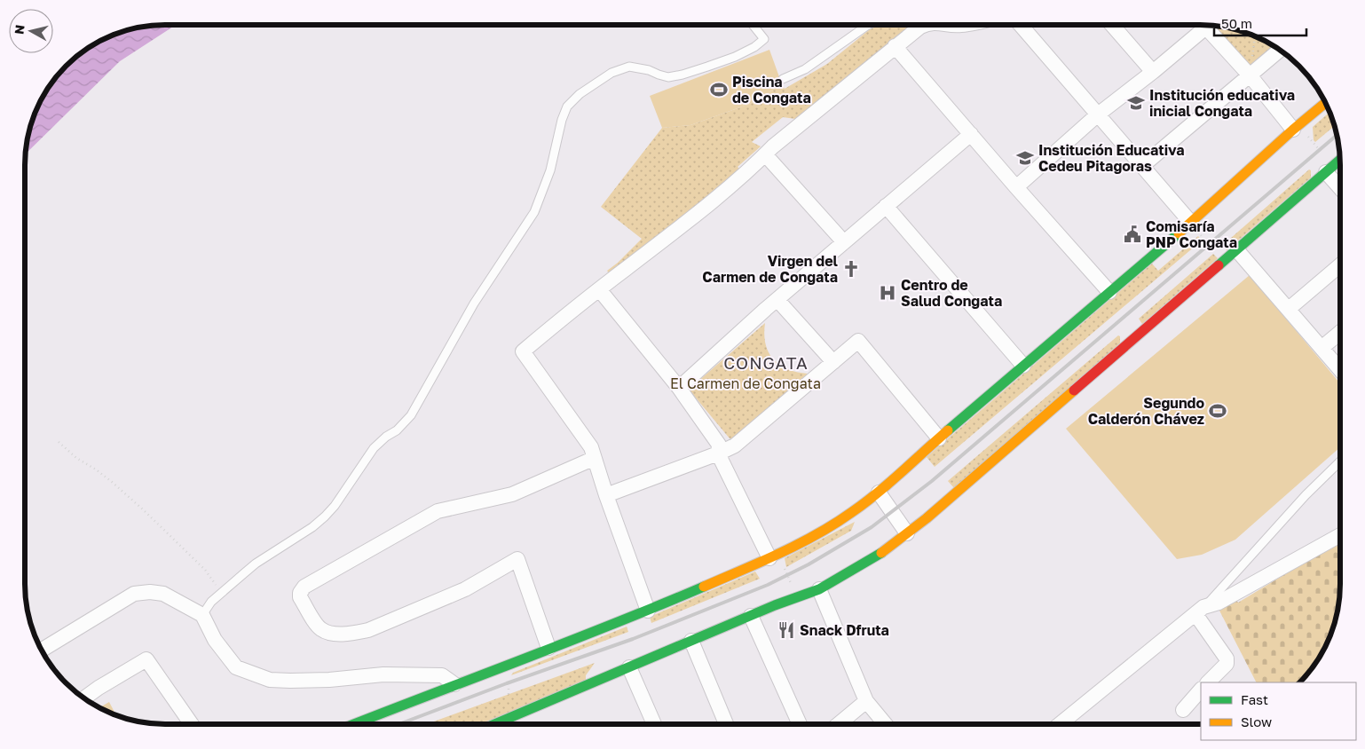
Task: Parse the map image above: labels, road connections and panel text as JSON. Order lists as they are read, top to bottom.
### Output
{
  "districts": ["CONGATA"],
  "parks": ["El Carmen de Congata"],
  "places": {
    "sports": ["Piscina de Congata", "Segundo Calderón Chávez"],
    "school or university": ["Institución educativa inicial Congata", "Institución Educativa Cedeu Pitagoras"],
    "public building": ["Comisaría PNP Congata"],
    "church": ["Virgen del Carmen de Congata"],
    "hospital": ["Centro de Salud Congata"],
    "restaurant": ["Snack Dfruta"]
  },
  "legend": ["Fast", "Slow"],
  "scale_bar": "50 m",
  "north": "left"
}
